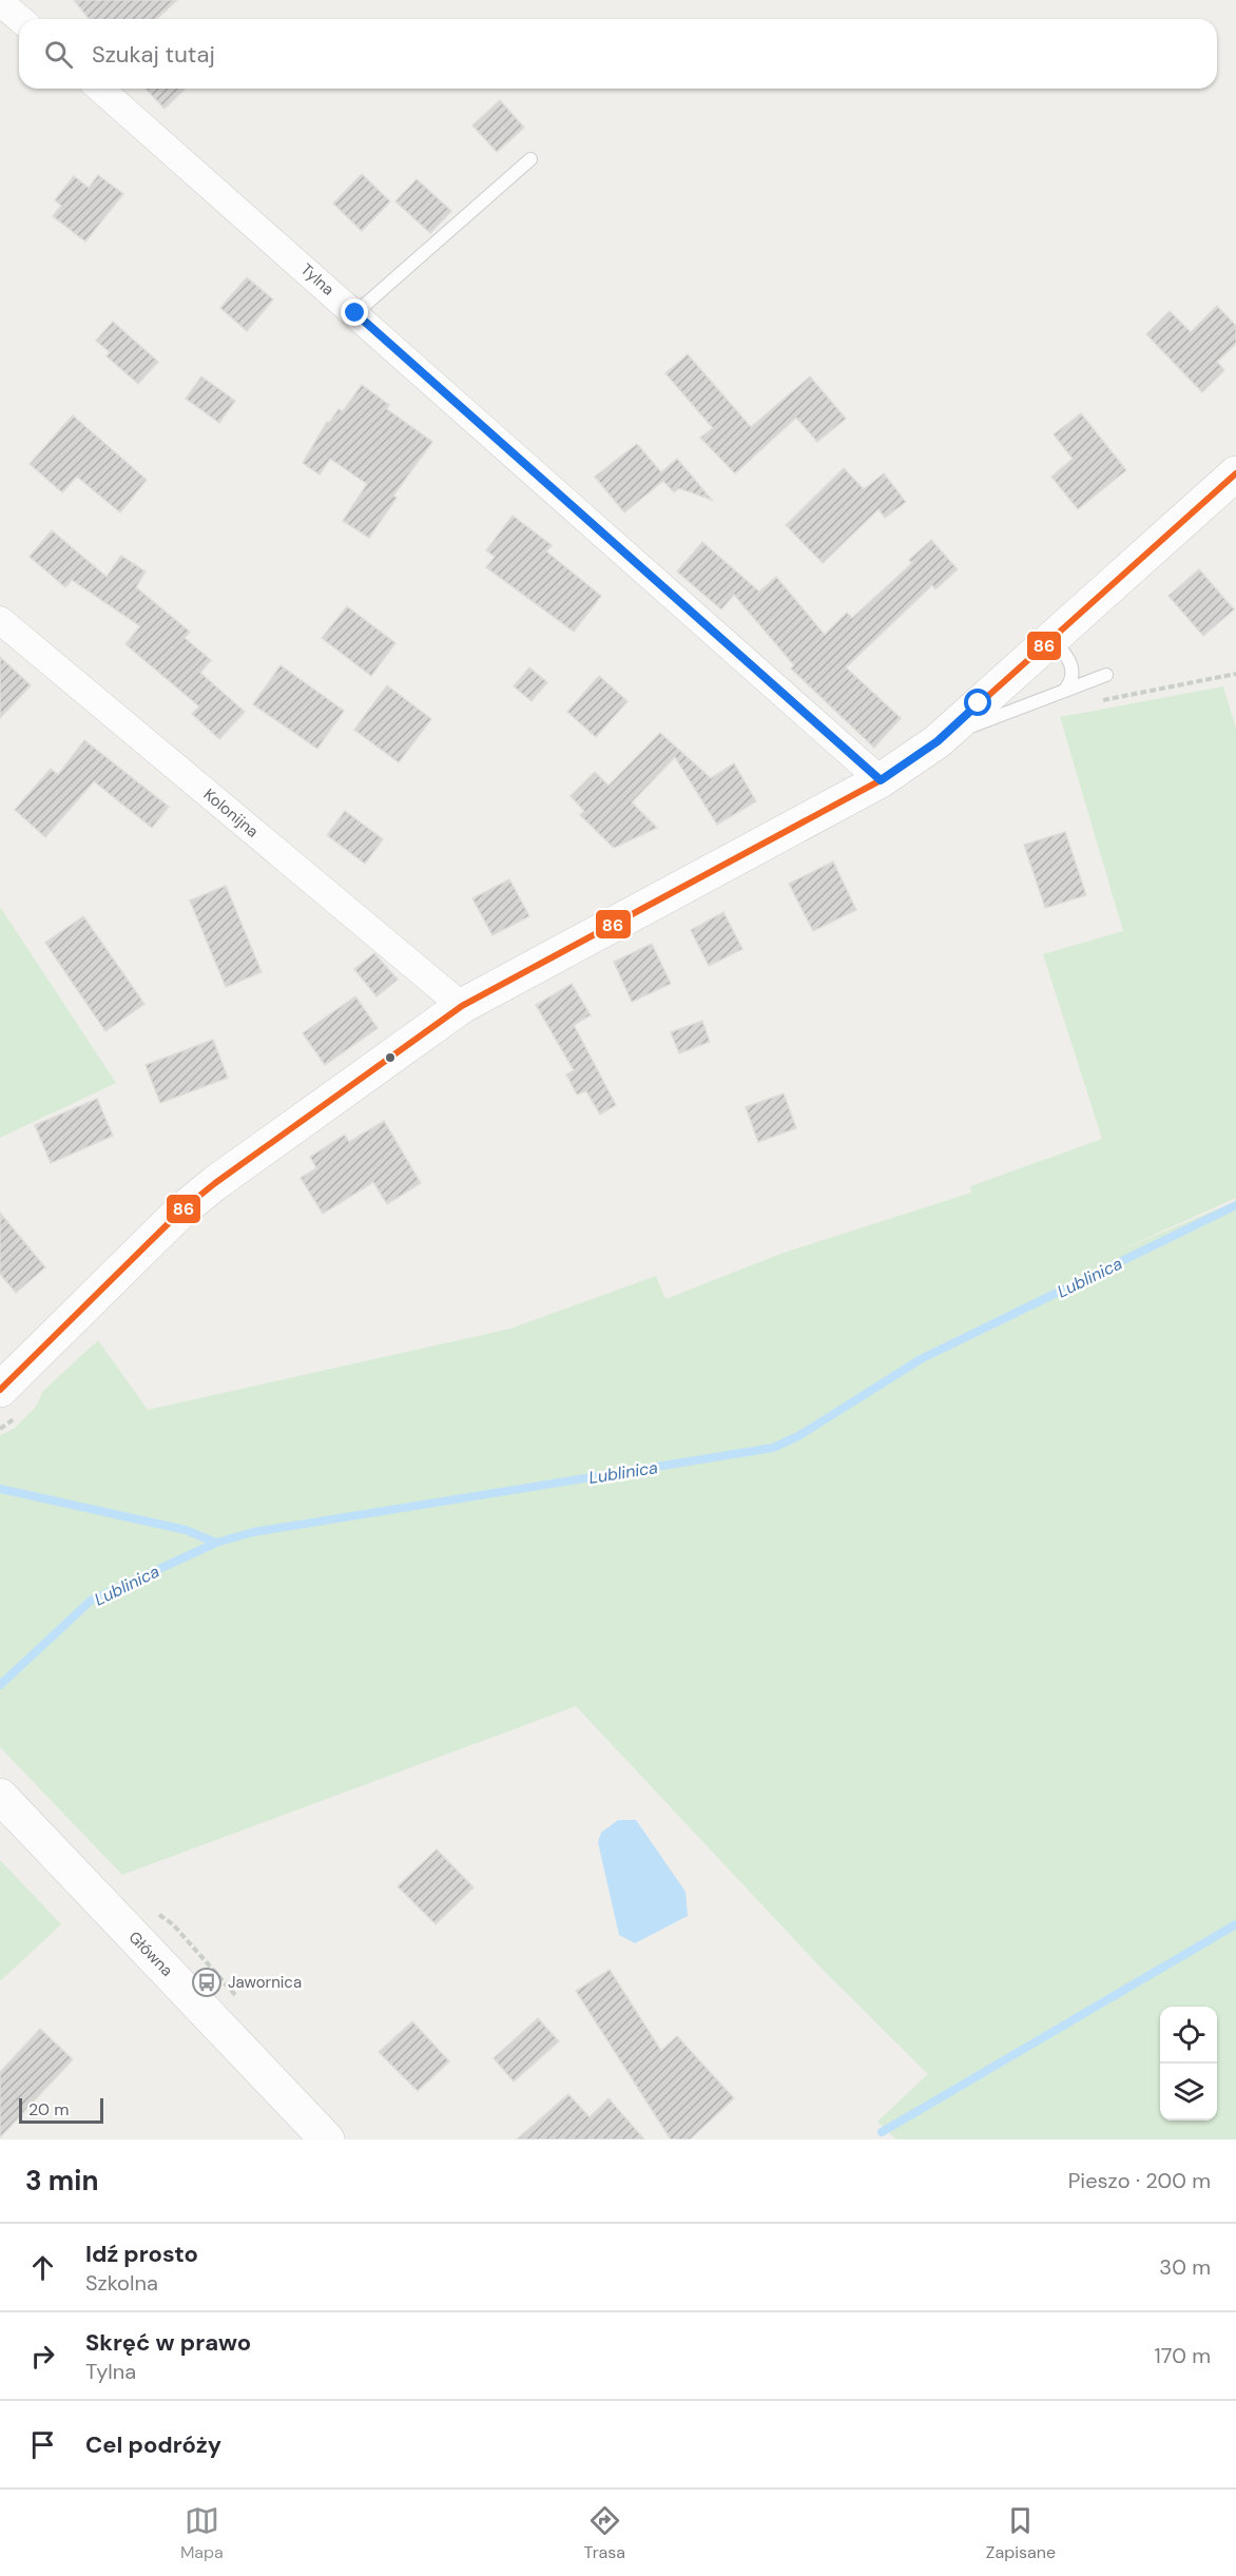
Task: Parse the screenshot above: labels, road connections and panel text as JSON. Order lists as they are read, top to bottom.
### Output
{
  "streets": {
    "street": ["Tylna", "Kolonijna", "Główna"]
  },
  "water": ["Lublinica"],
  "places": {
    "bus stop": ["Jawornica"]
  },
  "lines": ["transit line 86"],
  "scale_bar": "20 m",
  "page": {
    "search": "Szukaj tutaj",
    "scale": "20 m",
    "heading": ["3 min", "Pieszo · 200 m"],
    "list": [
      ["Idź prosto", "Szkolna", "30 m"],
      ["Skręć w prawo", "Tylna", "170 m"],
      "Cel podróży"
    ],
    "nav": ["Mapa", "Trasa", "Zapisane"]
  }
}
